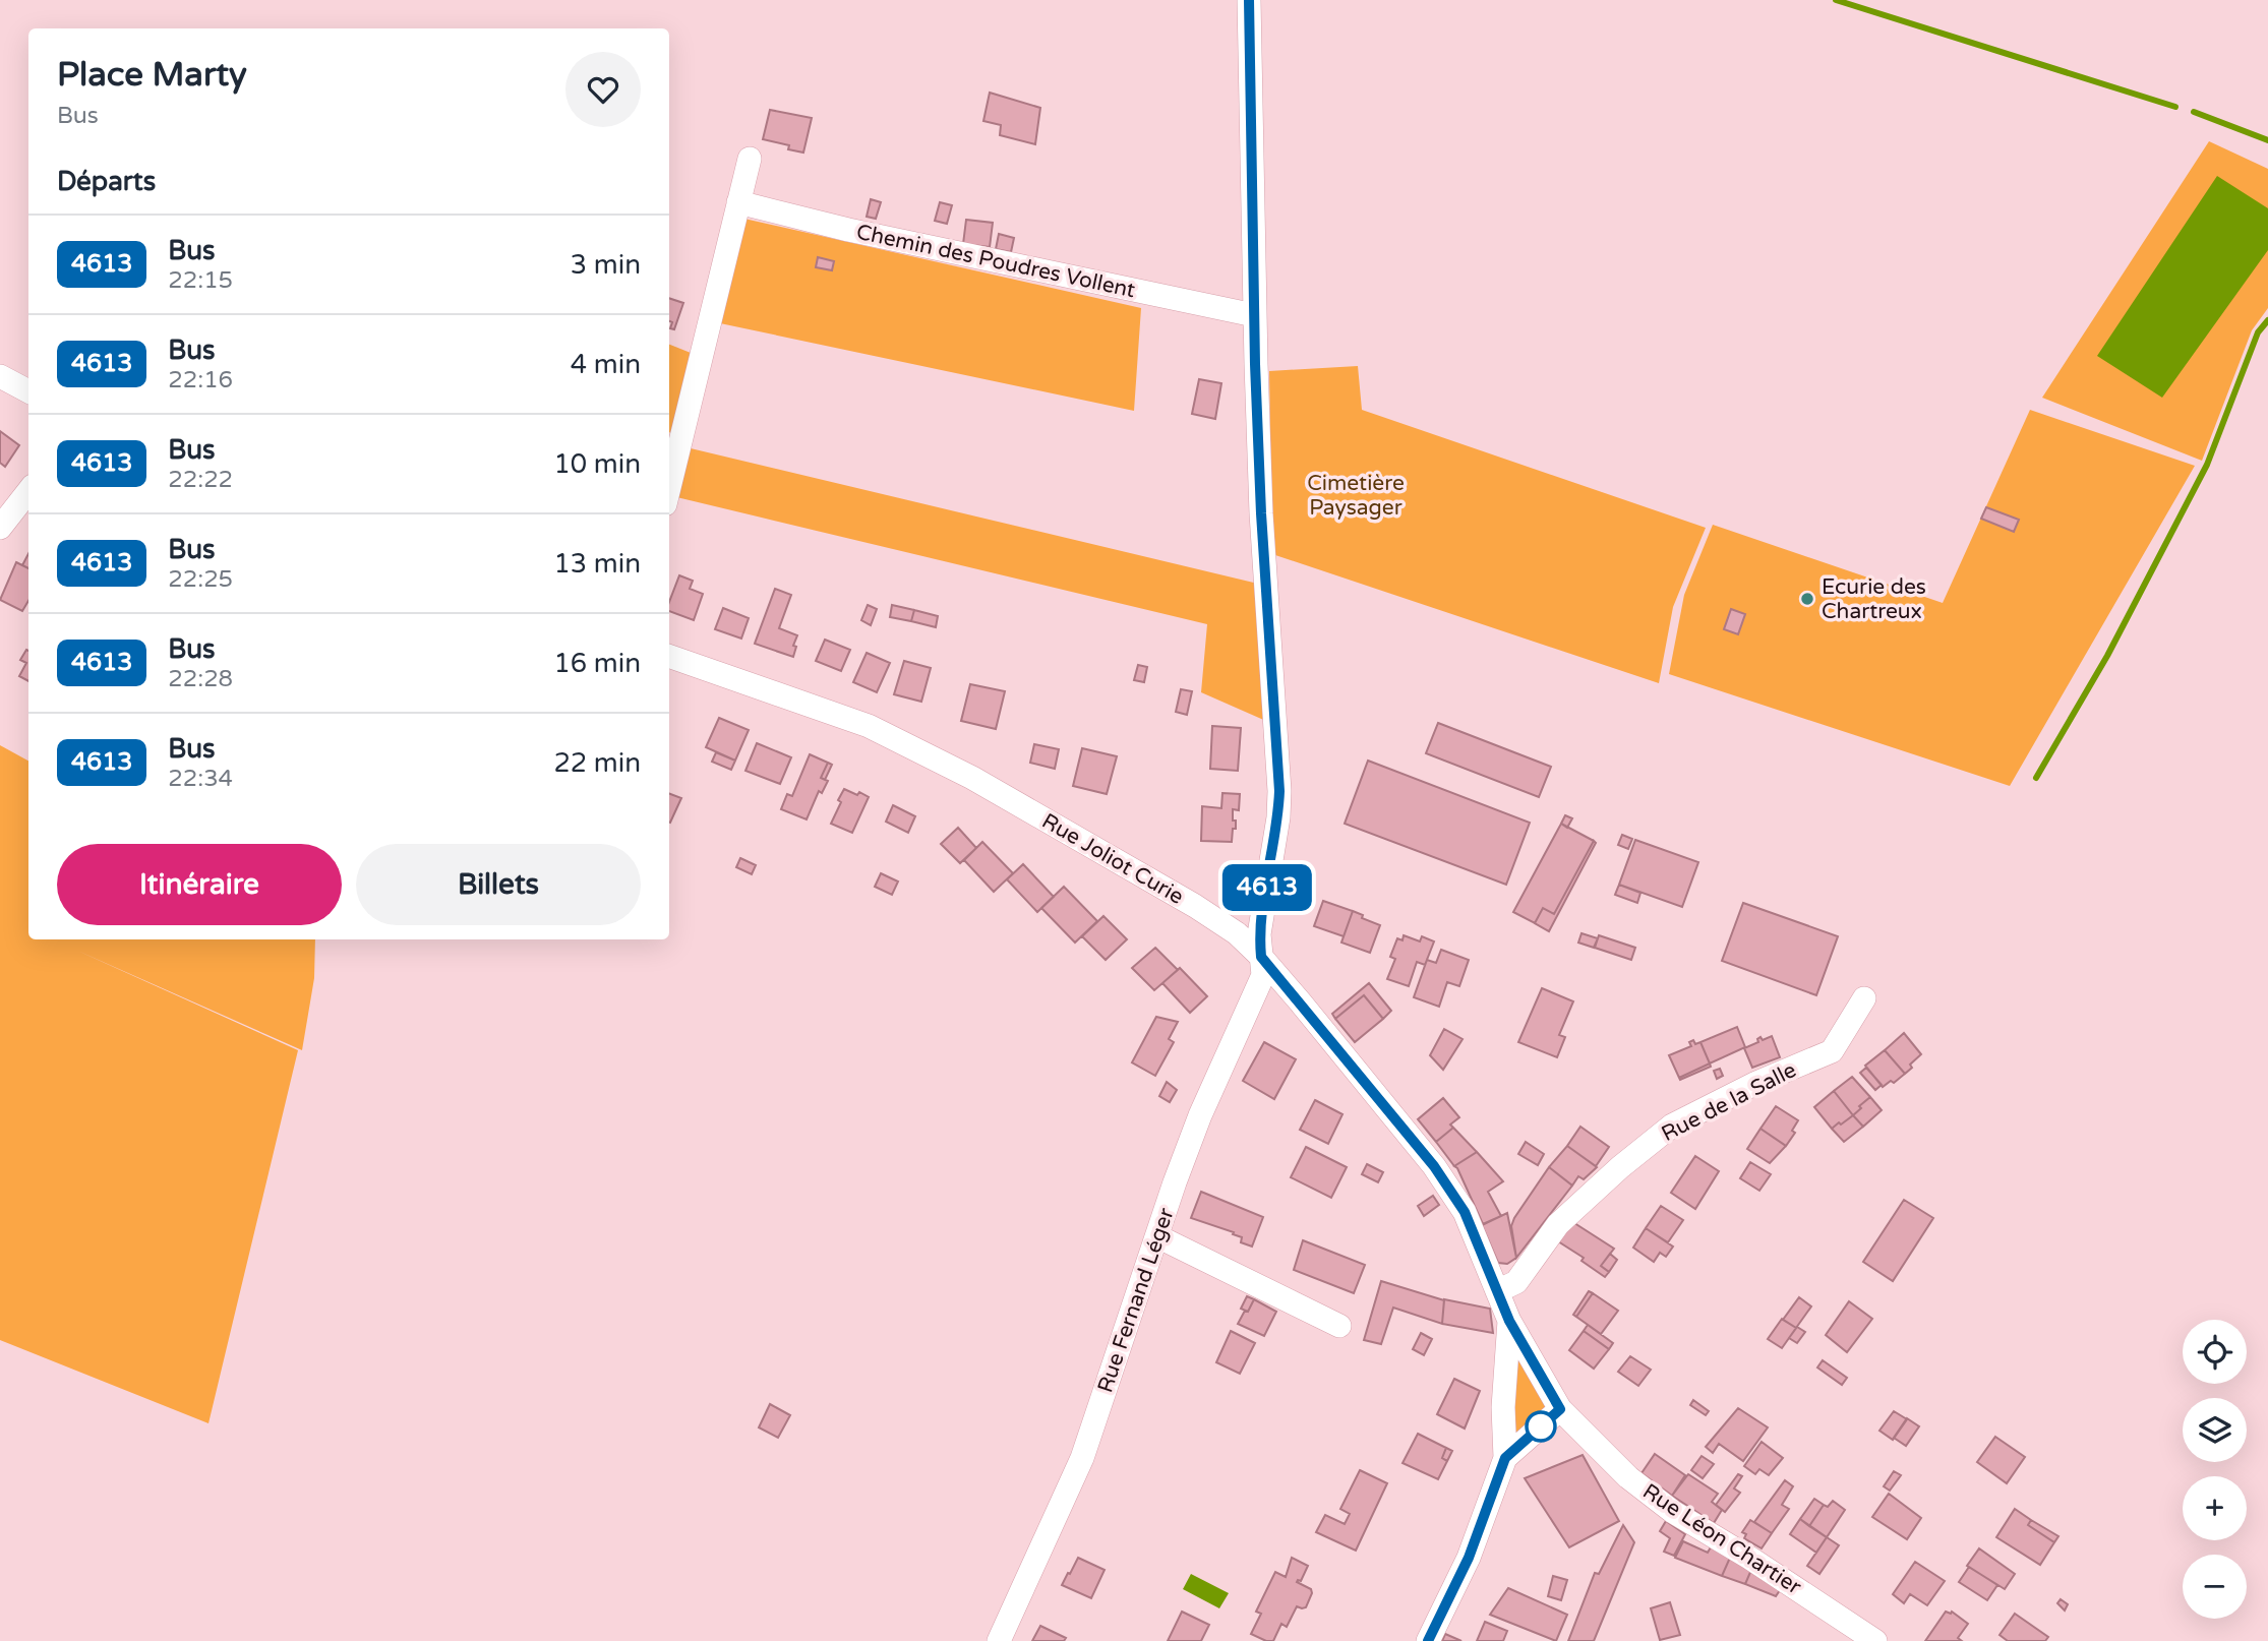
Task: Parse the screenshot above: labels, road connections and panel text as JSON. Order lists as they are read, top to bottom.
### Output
{
  "streets": {
    "street": [
      "Chemin des Poudres Vollent",
      "Rue Joliot Curie",
      "Rue de la Salle",
      "Rue Fernand Léger",
      "Rue Léon Chartier"
    ]
  },
  "crossings": [
    ["Chemin des Poudres Vollent", "Rue Fernand Léger"],
    ["Rue Joliot Curie", "Rue de la Salle"],
    ["Rue Joliot Curie", "Rue Fernand Léger"],
    ["Rue Joliot Curie", "Rue Léon Chartier"]
  ],
  "parks": ["Cimetière Paysager"],
  "places": ["Ecurie des Chartreux"],
  "lines": ["bus line 4613"],
  "page": {
    "on_map": "4613",
    "heading": [
      ["Place Marty", "Bus"],
      "Départs"
    ],
    "list": [
      {
        "mark": "4613",
        "name": "Bus",
        "note": "22:15",
        "value": "3 min"
      },
      {
        "mark": "4613",
        "name": "Bus",
        "note": "22:16",
        "value": "4 min"
      },
      {
        "mark": "4613",
        "name": "Bus",
        "note": "22:22",
        "value": "10 min"
      },
      {
        "mark": "4613",
        "name": "Bus",
        "note": "22:25",
        "value": "13 min"
      },
      {
        "mark": "4613",
        "name": "Bus",
        "note": "22:28",
        "value": "16 min"
      },
      {
        "mark": "4613",
        "name": "Bus",
        "note": "22:34",
        "value": "22 min"
      }
    ],
    "buttons": ["Itinéraire", "Billets"],
    "map_buttons": ["+", "−"]
  }
}
